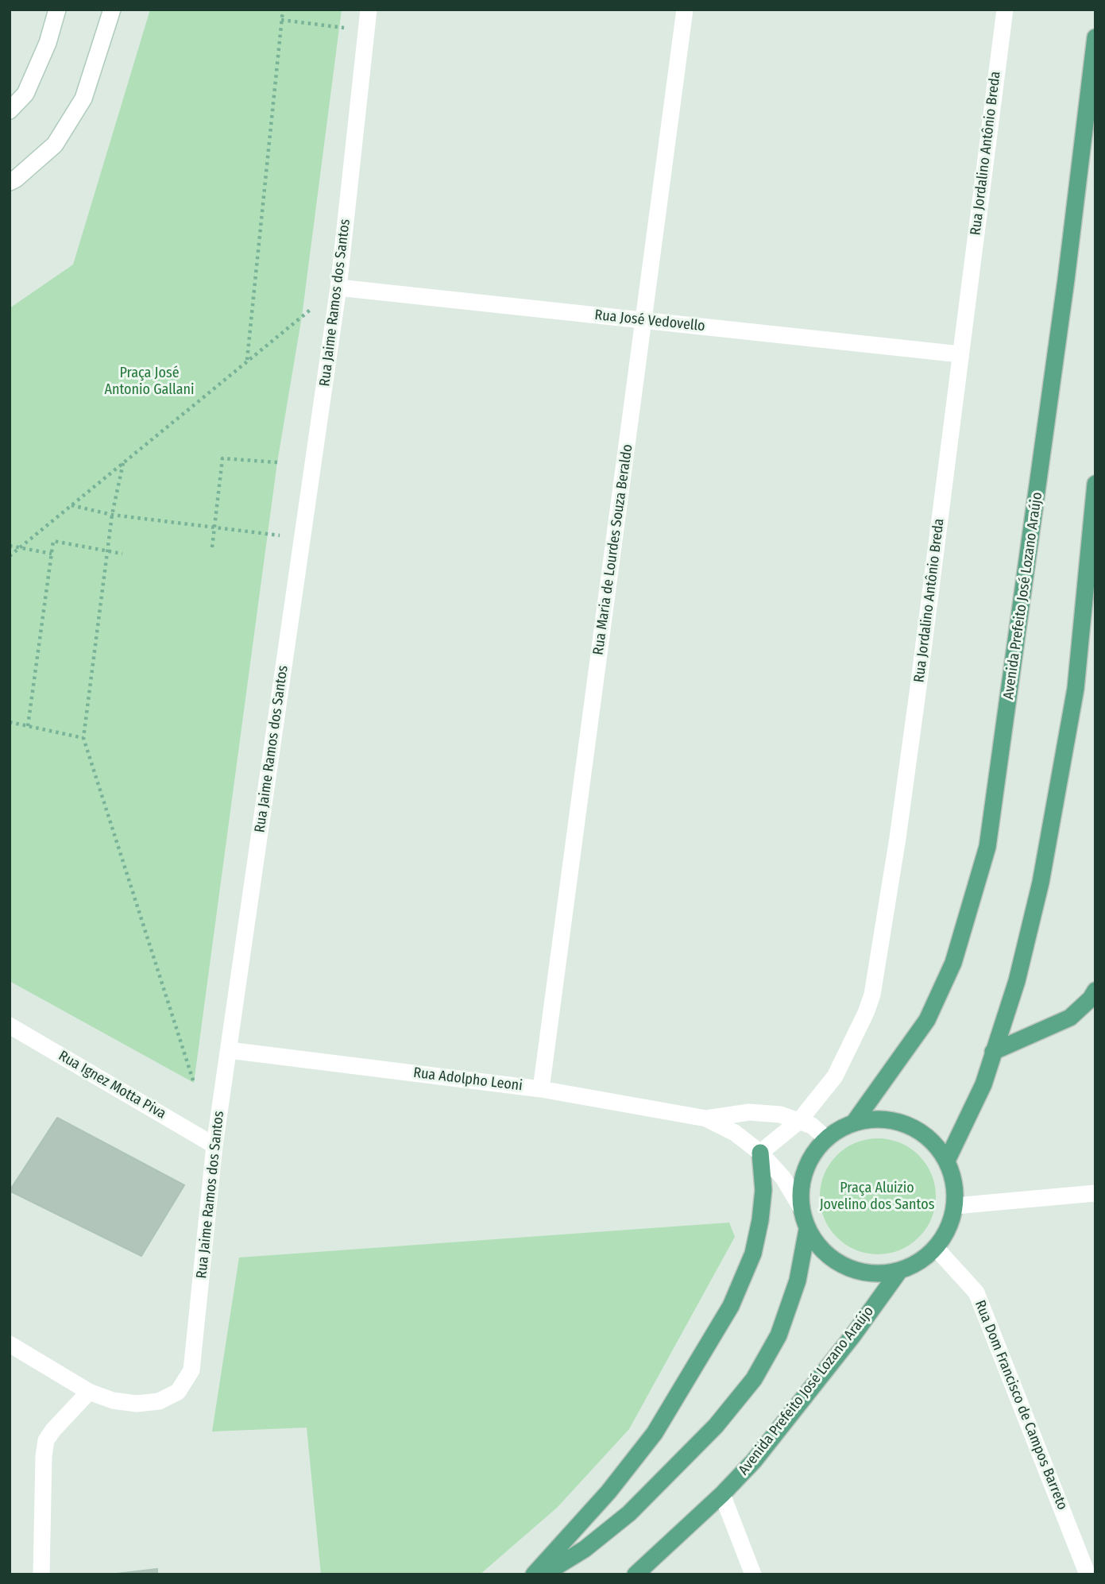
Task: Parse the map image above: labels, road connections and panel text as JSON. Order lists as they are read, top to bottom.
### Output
{
  "streets": {
    "main road": ["Avenida Prefeito José Lozano Araújo"],
    "street": [
      "Rua Jordalino Antônio Breda",
      "Rua Jaime Ramos dos Santos",
      "Rua José Vedovello",
      "Rua Maria de Lourdes Souza Beraldo",
      "Rua Adolpho Leoni",
      "Rua Ignez Motta Piva",
      "Rua Dom Francisco de Campos Barreto"
    ]
  },
  "crossings": [
    ["Rua Jordalino Antônio Breda", "Rua José Vedovello"],
    ["Rua Jordalino Antônio Breda", "Rua Adolpho Leoni"],
    ["Rua Jaime Ramos dos Santos", "Rua José Vedovello"],
    ["Rua Jaime Ramos dos Santos", "Rua Adolpho Leoni"],
    ["Rua Jaime Ramos dos Santos", "Rua Ignez Motta Piva"],
    ["Rua José Vedovello", "Rua Maria de Lourdes Souza Beraldo"],
    ["Rua Maria de Lourdes Souza Beraldo", "Rua Adolpho Leoni"],
    ["Avenida Prefeito José Lozano Araújo", "Rua Adolpho Leoni"],
    ["Avenida Prefeito José Lozano Araújo", "Rua Dom Francisco de Campos Barreto"],
    ["Rua Adolpho Leoni", "Rua Dom Francisco de Campos Barreto"]
  ],
  "parks": ["Praça José Antonio Gallani", "Praça Aluizio Jovelino dos Santos"]
}
